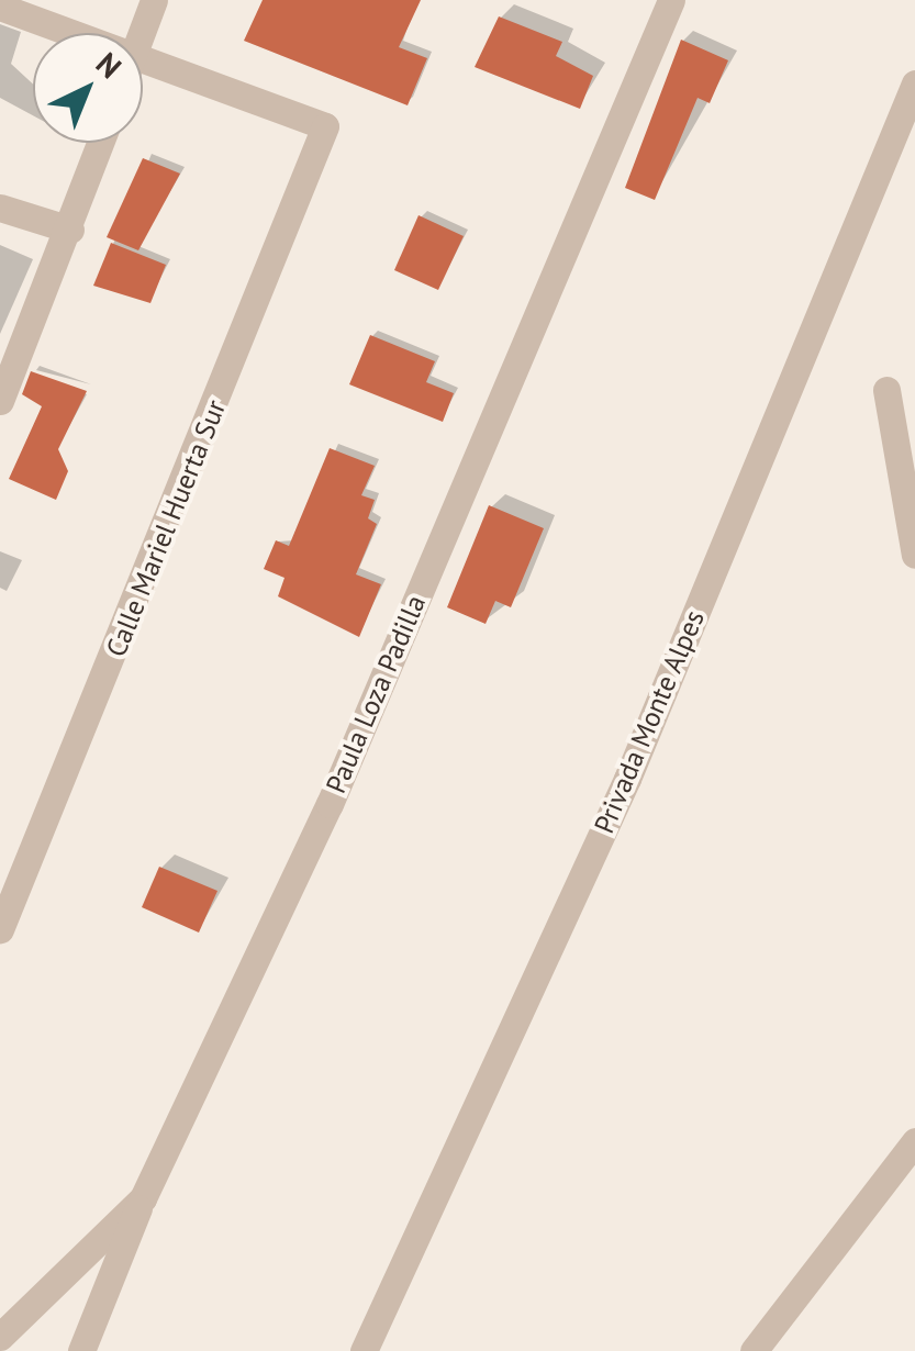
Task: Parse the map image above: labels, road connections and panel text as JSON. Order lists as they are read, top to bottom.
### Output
{
  "streets": {
    "street": ["Calle Mariel Huerta Sur", "Paula Loza Padilla", "Privada Monte Alpes"]
  },
  "north": "top right"
}
